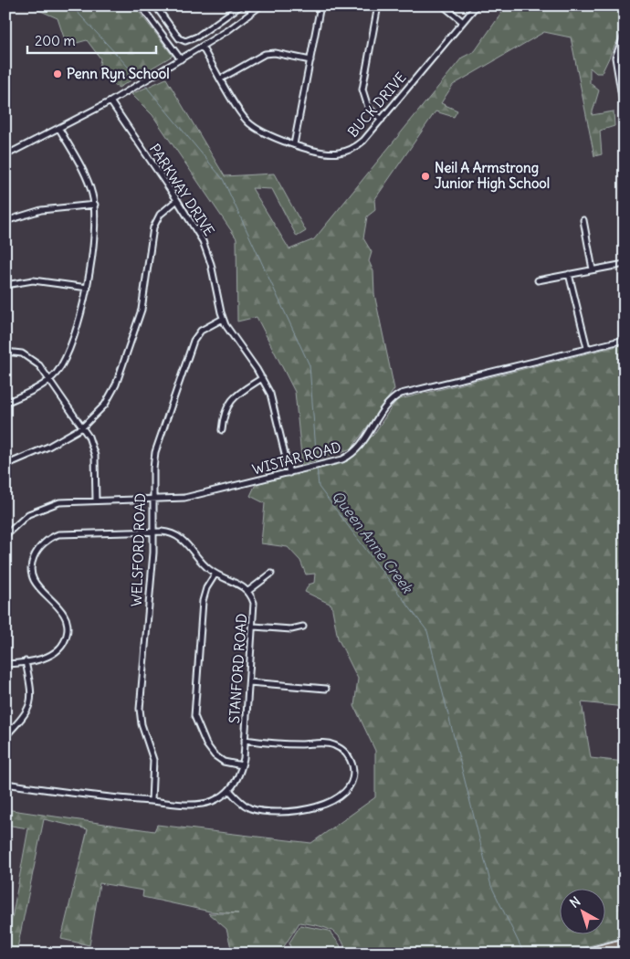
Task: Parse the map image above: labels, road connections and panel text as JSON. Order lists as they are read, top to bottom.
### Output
{
  "streets": {
    "street": [
      "BUCK DRIVE",
      "PARKWAY DRIVE",
      "WISTAR ROAD",
      "WELSFORD ROAD",
      "STANFORD ROAD"
    ]
  },
  "crossings": [
    ["PARKWAY DRIVE", "WISTAR ROAD"],
    ["PARKWAY DRIVE", "WELSFORD ROAD"],
    ["WISTAR ROAD", "WELSFORD ROAD"]
  ],
  "water": ["Queen Anne Creek"],
  "places": ["Penn Ryn School", "Neil A Armstrong Junior High School"],
  "scale_bar": "200 m",
  "north": "top left"
}
